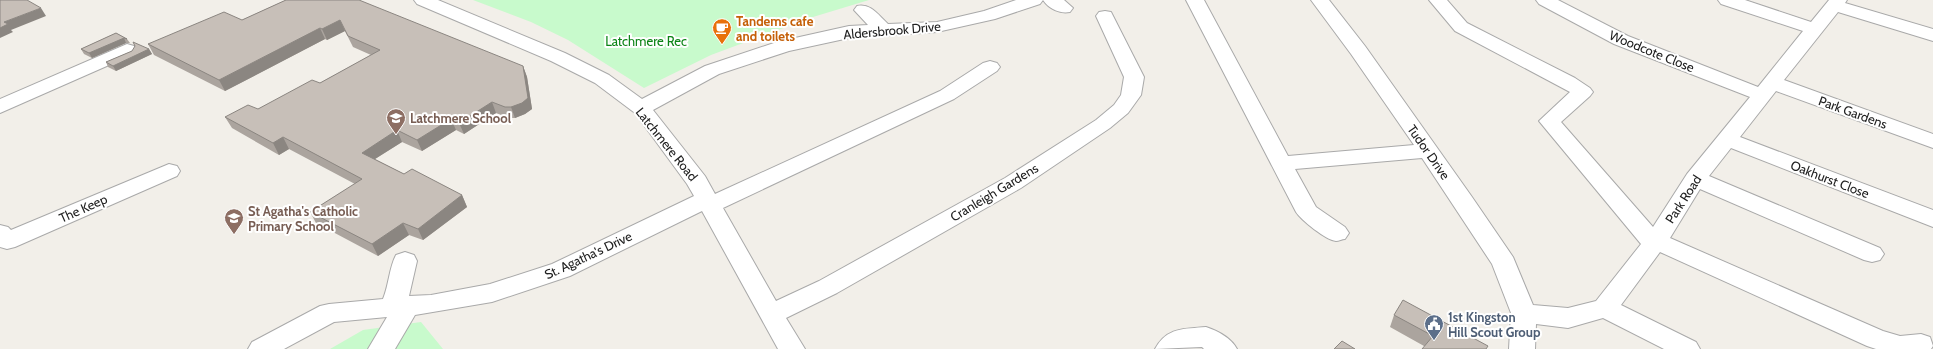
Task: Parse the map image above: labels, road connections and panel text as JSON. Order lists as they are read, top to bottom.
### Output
{
  "streets": {
    "street": [
      "Aldersbrook Drive",
      "Woodcote Close",
      "Park Gardens",
      "Latchmere Road",
      "Tudor Drive",
      "Oakhurst Close",
      "Cranleigh Gardens",
      "Park Road",
      "The Keep",
      "St. Agatha's Drive"
    ]
  },
  "crossings": [
    ["Aldersbrook Drive", "Latchmere Road"],
    ["Woodcote Close", "Park Gardens"],
    ["Woodcote Close", "Park Road"],
    ["Park Gardens", "Park Road"],
    ["Latchmere Road", "Cranleigh Gardens"],
    ["Latchmere Road", "St. Agatha's Drive"],
    ["Oakhurst Close", "Park Road"]
  ],
  "parks": ["Latchmere Rec"],
  "places": {
    "cafe": ["Tandems cafe and toilets"],
    "school or university": ["Latchmere School", "St Agatha's Catholic Primary School"],
    "public building": ["1st Kingston Hill Scout Group"]
  }
}
